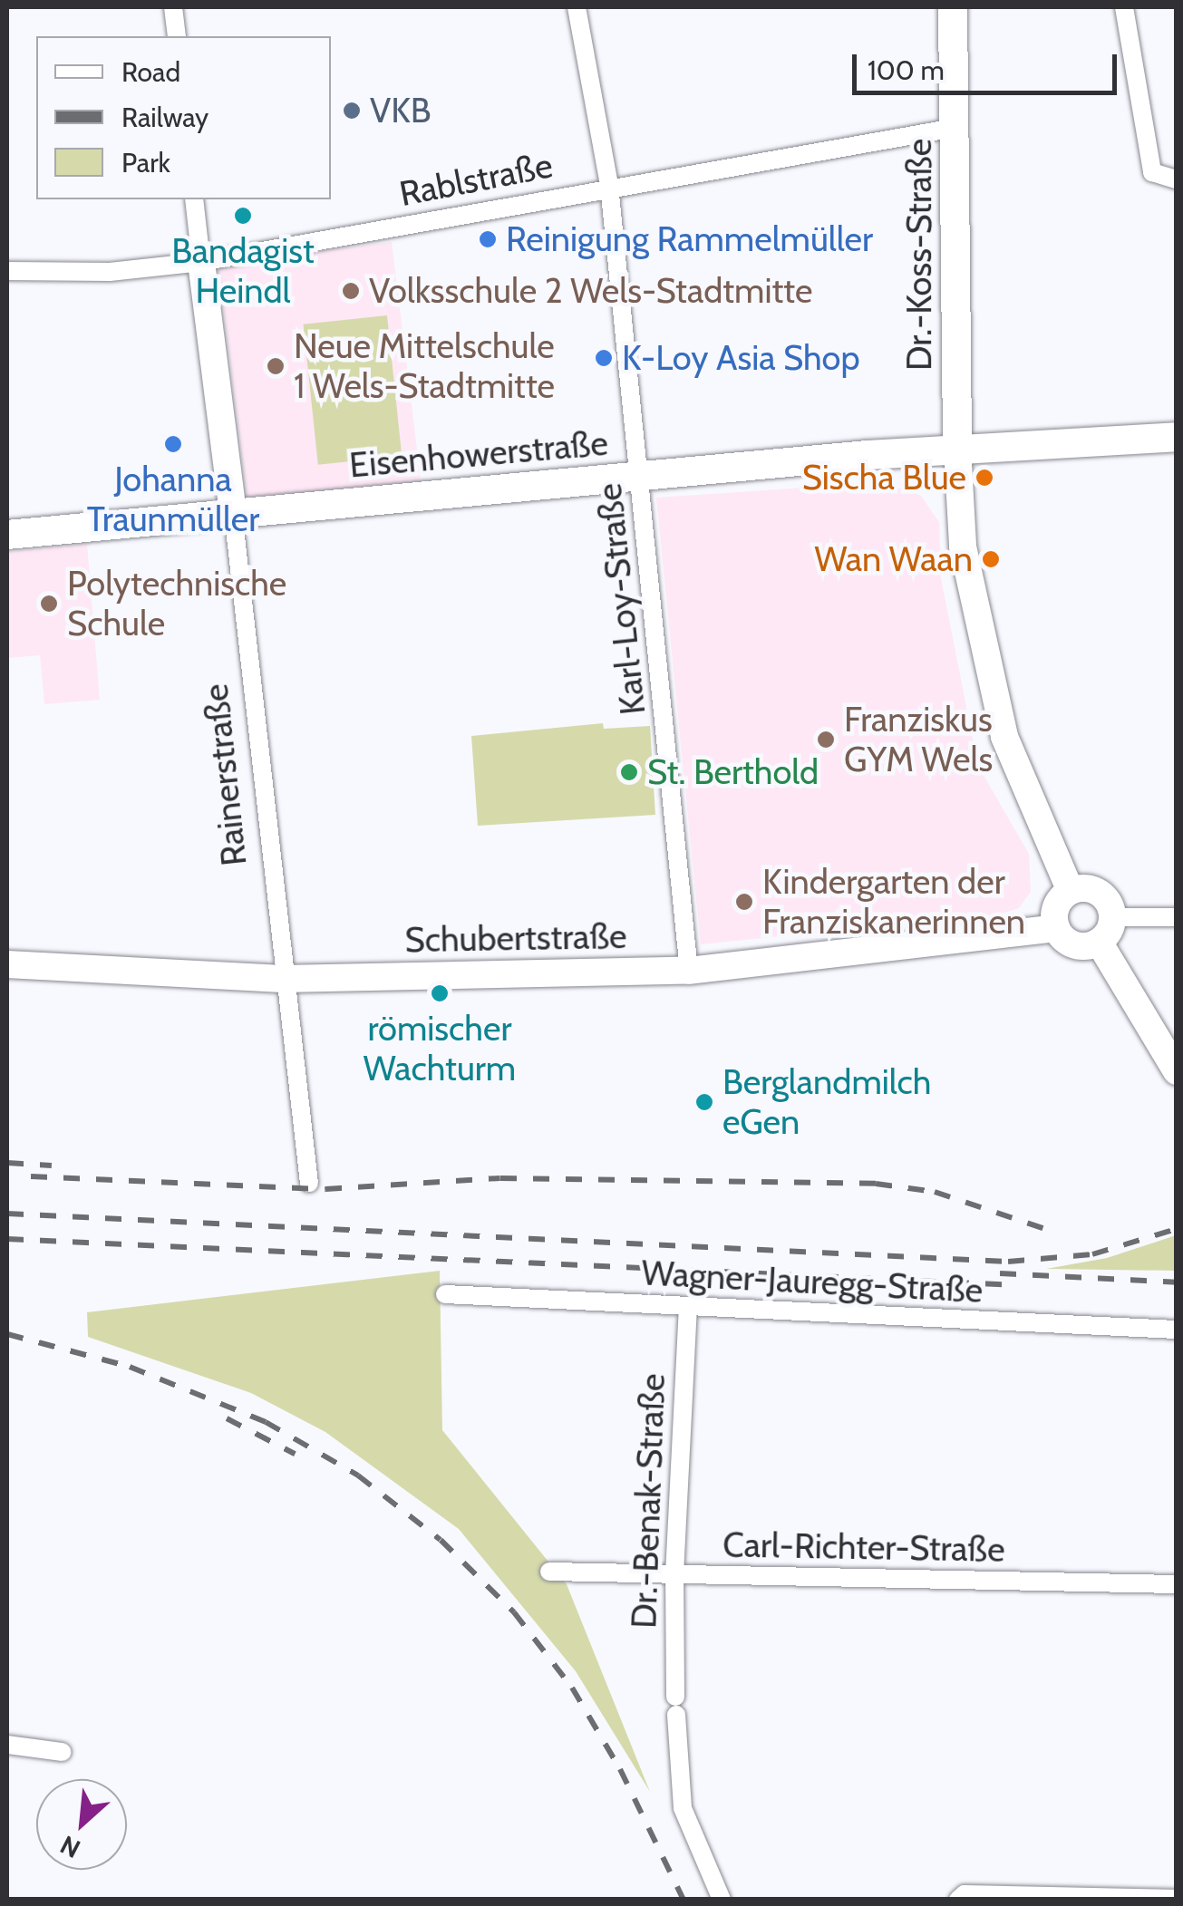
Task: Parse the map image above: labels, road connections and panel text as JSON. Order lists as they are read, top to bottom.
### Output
{
  "streets": {
    "main road": ["Dr.-Koss-Straße", "Eisenhowerstraße"],
    "street": [
      "Rablstraße",
      "Karl-Loy-Straße",
      "Rainerstraße",
      "Schubertstraße",
      "Wagner-Jauregg-Straße",
      "Dr.-Benak-Straße",
      "Carl-Richter-Straße"
    ]
  },
  "crossings": [
    ["Rablstraße", "Dr.-Koss-Straße"],
    ["Rablstraße", "Karl-Loy-Straße"],
    ["Rablstraße", "Rainerstraße"],
    ["Dr.-Koss-Straße", "Eisenhowerstraße"],
    ["Eisenhowerstraße", "Karl-Loy-Straße"],
    ["Eisenhowerstraße", "Rainerstraße"],
    ["Karl-Loy-Straße", "Schubertstraße"],
    ["Rainerstraße", "Schubertstraße"],
    ["Wagner-Jauregg-Straße", "Dr.-Benak-Straße"],
    ["Dr.-Benak-Straße", "Carl-Richter-Straße"]
  ],
  "places": [
    "VKB",
    "Bandagist Heindl",
    "Reinigung Rammelmüller",
    "Volksschule 2 Wels-Stadtmitte",
    "K-Loy Asia Shop",
    "Neue Mittelschule 1 Wels-Stadtmitte",
    "Johanna Traunmüller",
    "Sischa Blue",
    "Wan Waan",
    "Polytechnische Schule",
    "Franziskus GYM Wels",
    "St. Berthold",
    "Kindergarten der Franziskanerinnen",
    "römischer Wachturm",
    "Berglandmilch eGen"
  ],
  "legend": ["Road", "Railway", "Park"],
  "scale_bar": "100 m",
  "north": "bottom left"
}
